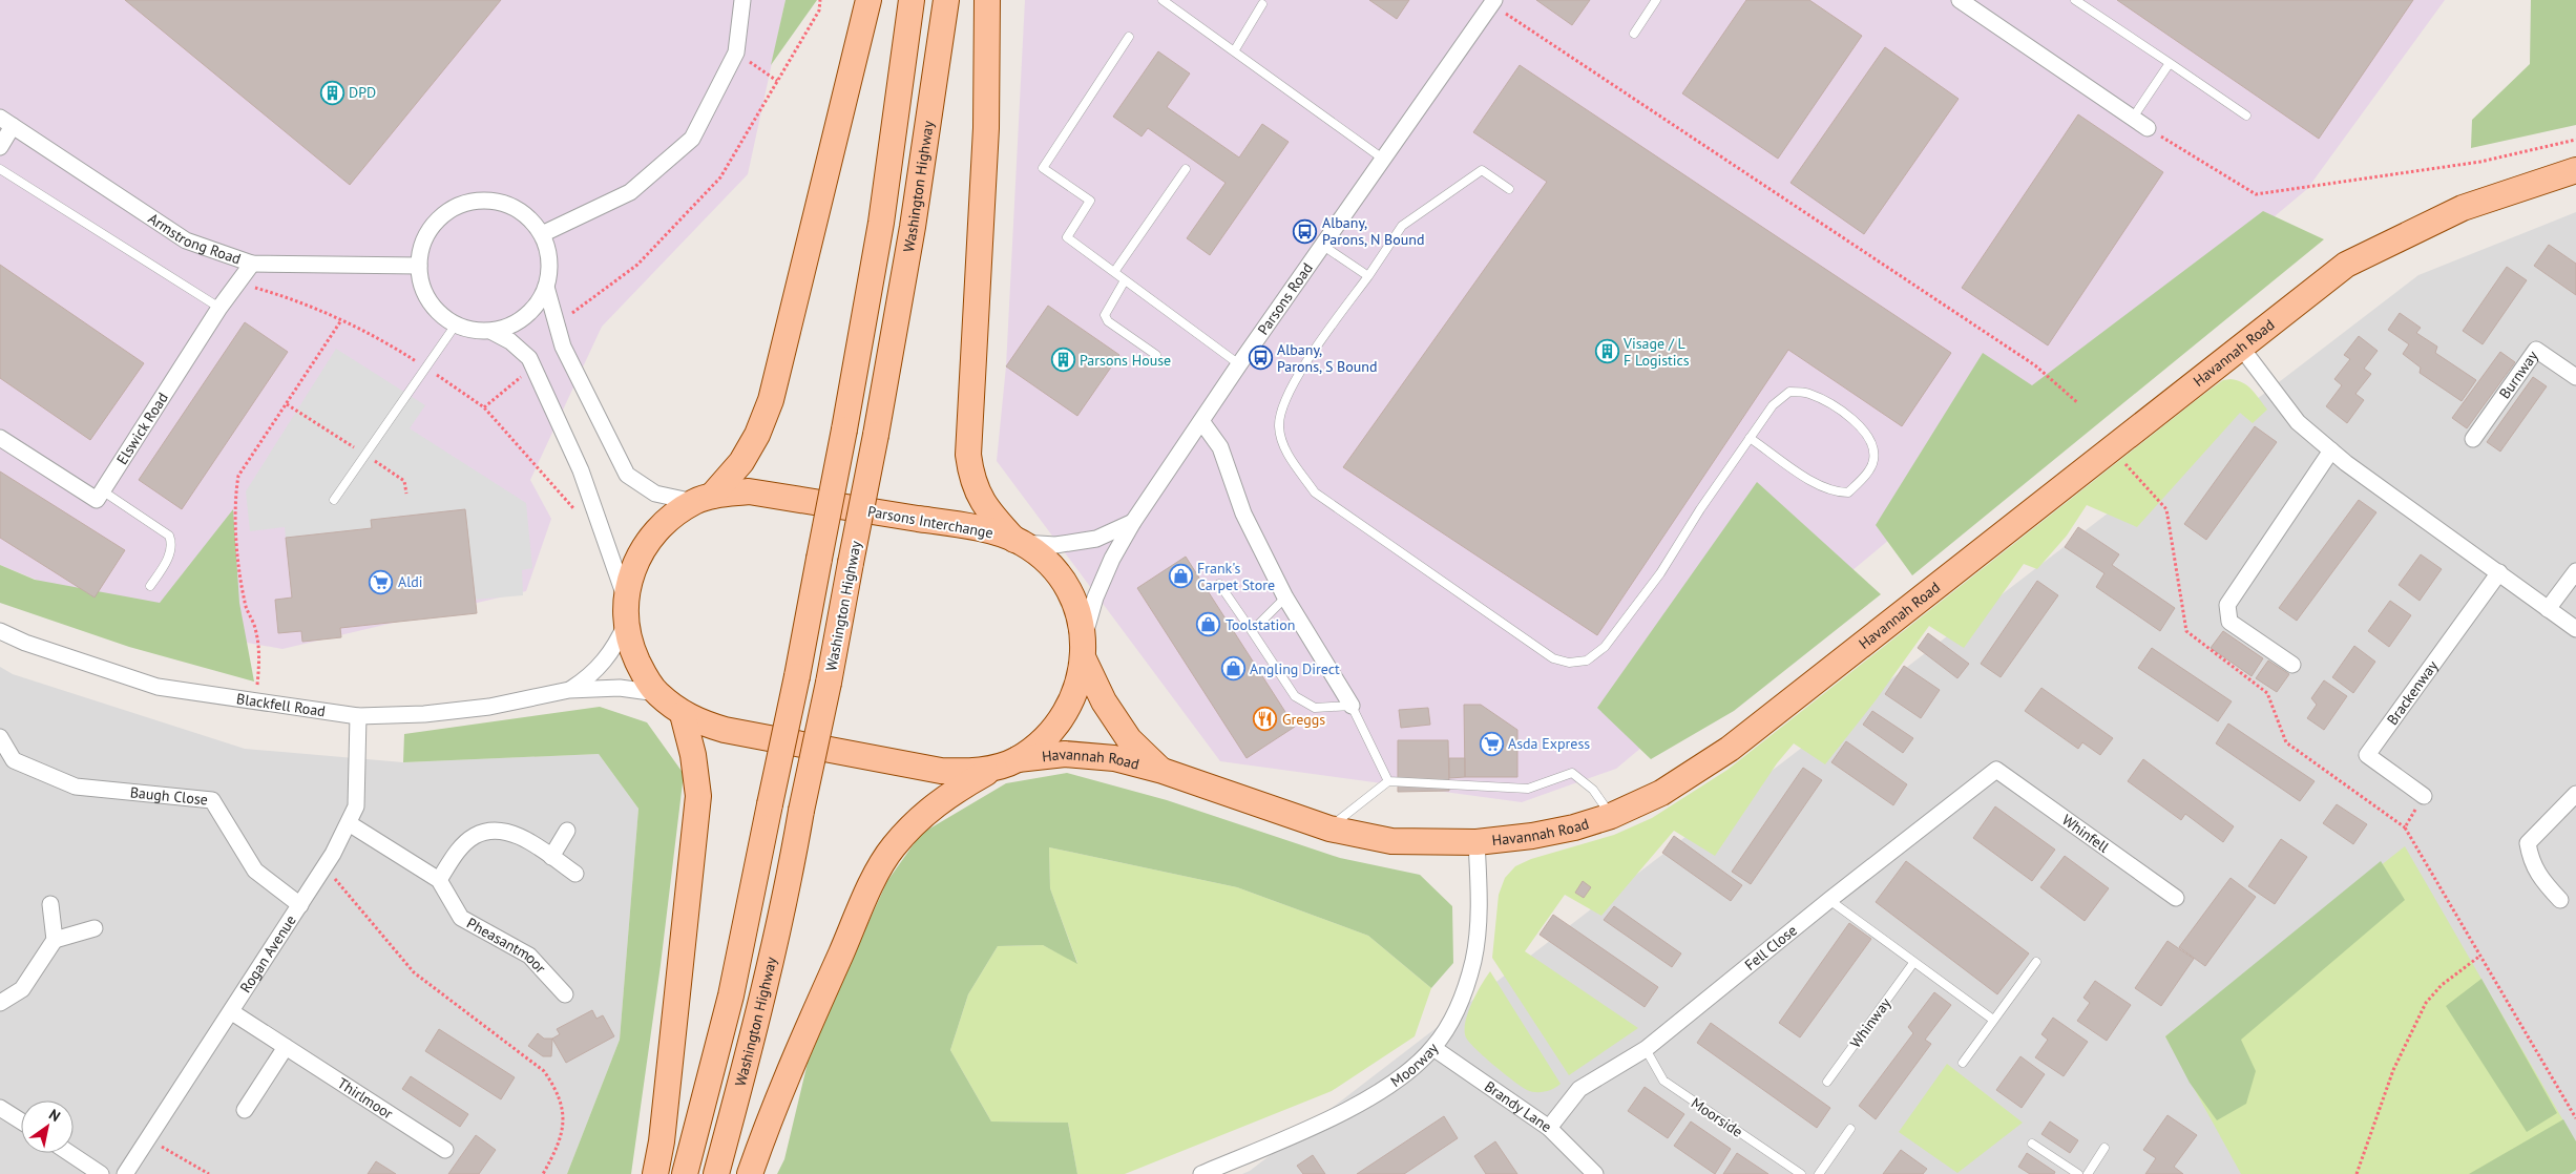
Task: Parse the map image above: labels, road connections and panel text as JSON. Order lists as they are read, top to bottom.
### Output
{
  "streets": {
    "main road": ["Washington Highway", "Havannah Road", "Parsons Interchange"],
    "street": [
      "Armstrong Road",
      "Parsons Road",
      "Burnway",
      "Elswick Road",
      "Brackenway",
      "Blackfell Road",
      "Baugh Close",
      "Whinfell",
      "Pheasantmoor",
      "Fell Close",
      "Rogan Avenue",
      "Moorway",
      "Thirlmoor",
      "Brandy Lane"
    ],
    "lane": ["Whinway", "Moorside"]
  },
  "crossings": [
    ["Armstrong Road", "Elswick Road"],
    ["Parsons Road", "Havannah Road"],
    ["Parsons Road", "Parsons Interchange"],
    ["Havannah Road", "Parsons Interchange"],
    ["Havannah Road", "Moorway"],
    ["Parsons Interchange", "Blackfell Road"],
    ["Blackfell Road", "Rogan Avenue"],
    ["Baugh Close", "Rogan Avenue"],
    ["Whinfell", "Fell Close"],
    ["Pheasantmoor", "Rogan Avenue"],
    ["Fell Close", "Brandy Lane"],
    ["Fell Close", "Moorside"],
    ["Rogan Avenue", "Thirlmoor"],
    ["Moorway", "Brandy Lane"]
  ],
  "places": {
    "building": ["DPD", "Visage / L F Logistics", "Parsons House"],
    "bus stop": ["Albany, Parons, N Bound", "Albany, Parons, S Bound"],
    "shop": ["Frank's Carpet Store", "Toolstation", "Angling Direct"],
    "supermarket": ["Aldi", "Asda Express"],
    "restaurant": ["Greggs"]
  },
  "north": "top right"
}
